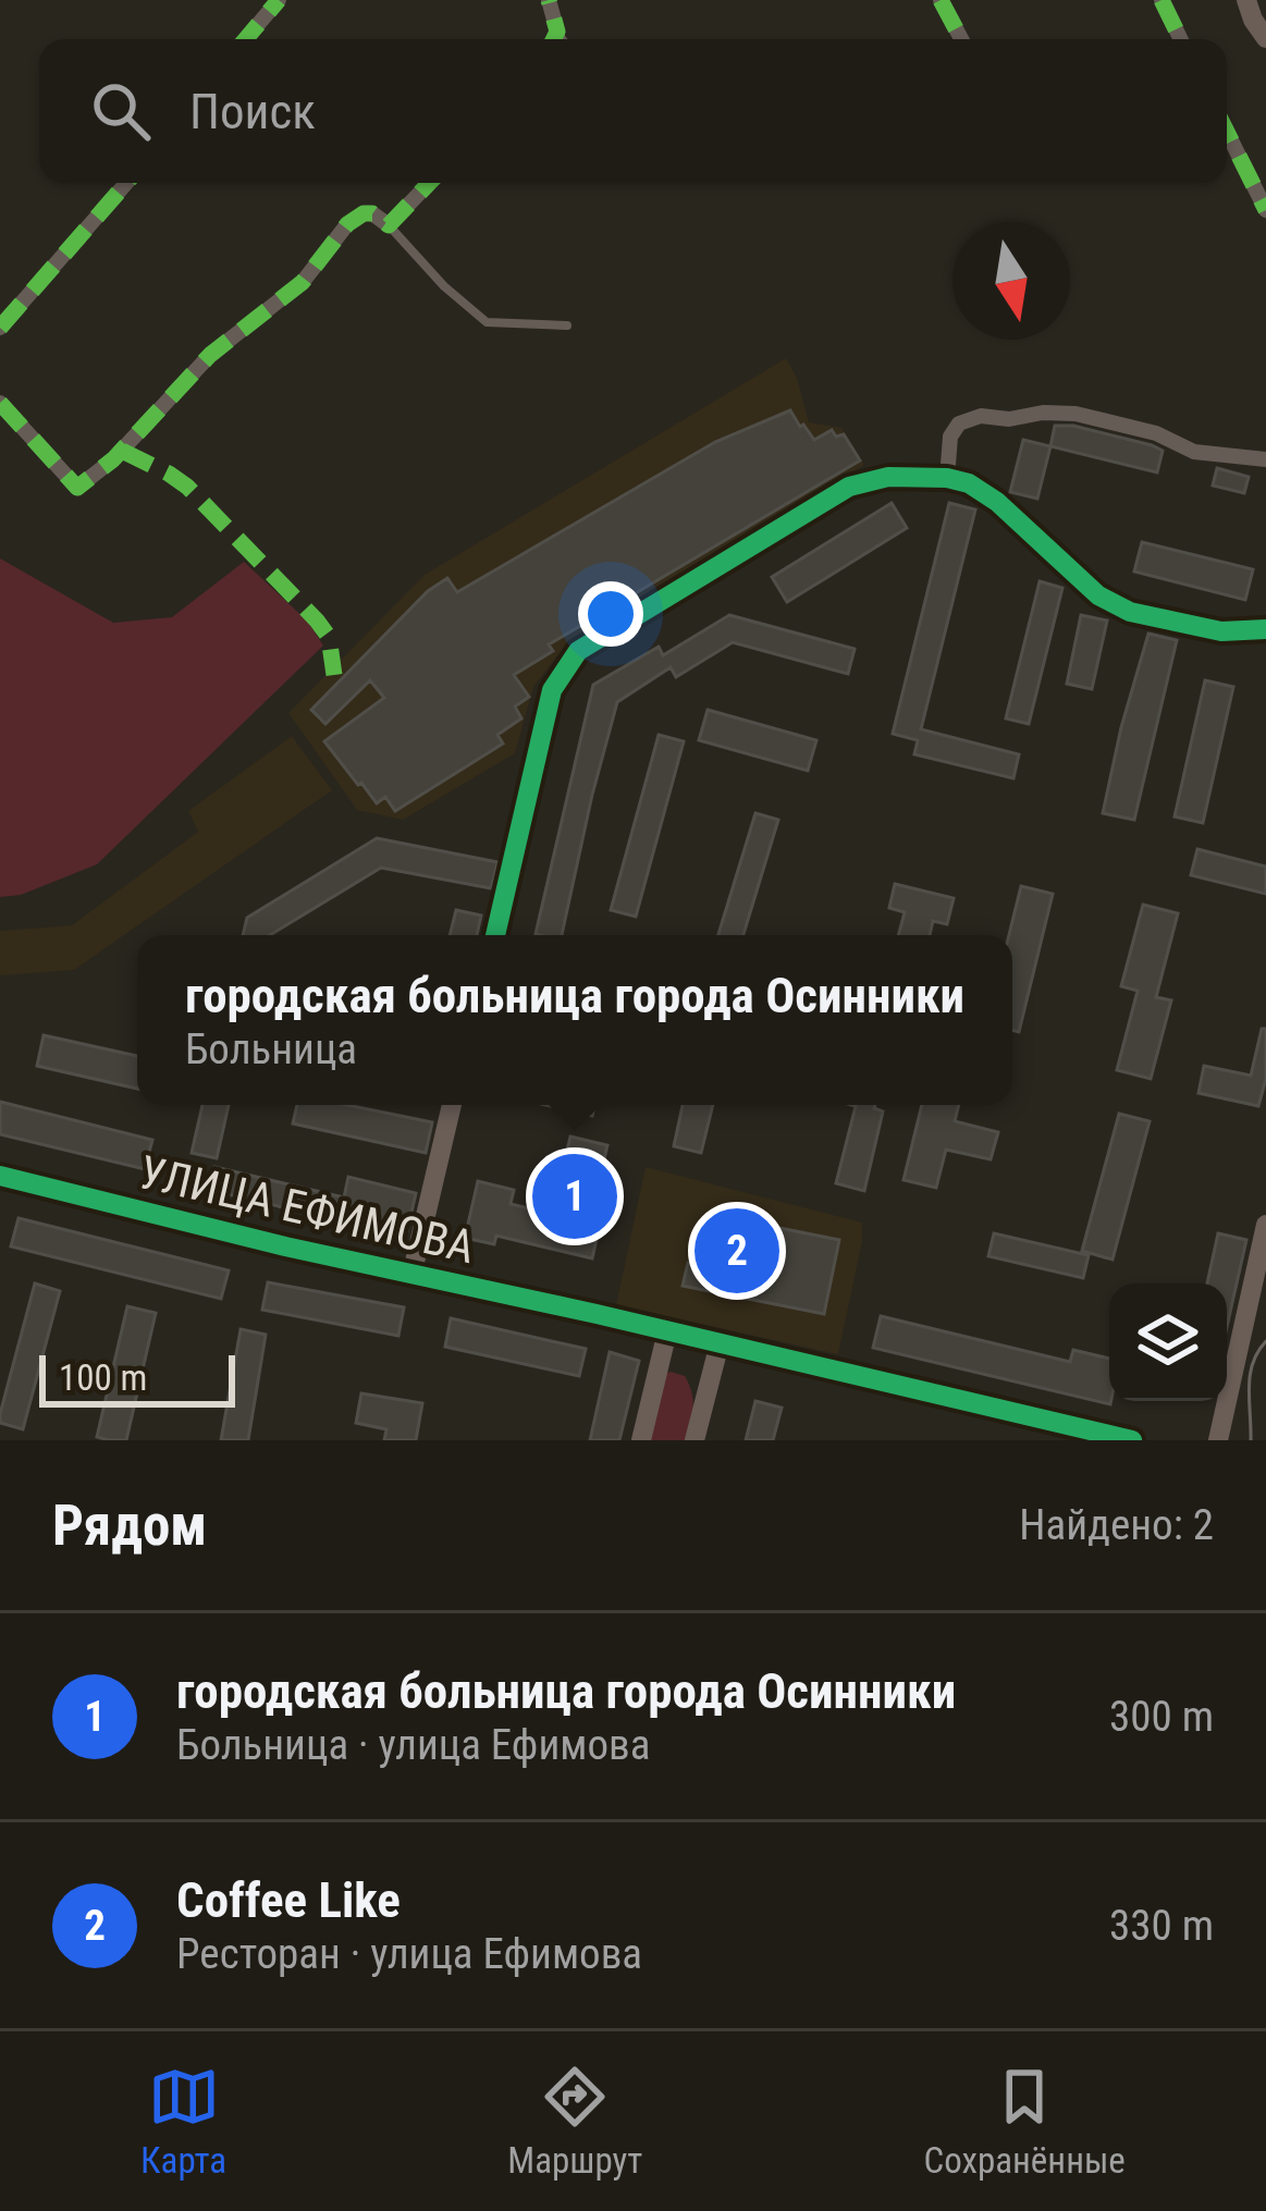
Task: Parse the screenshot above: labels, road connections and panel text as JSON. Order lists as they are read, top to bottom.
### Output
{
  "streets": {
    "street": ["УЛИЦА ЕФИМОВА"]
  },
  "scale_bar": "100 m",
  "north": "bottom",
  "page": {
    "search": "Поиск",
    "popup": ["городская больница города Осинники", "Больница"],
    "pins": ["1", "2"],
    "scale": "100 m",
    "heading": ["Рядом", "Найдено: 2"],
    "list": [
      {
        "mark": "1",
        "name": "городская больница города Осинники",
        "note": "Больница · улица Ефимова",
        "value": "300 m"
      },
      {
        "mark": "2",
        "name": "Coffee Like",
        "note": "Ресторан · улица Ефимова",
        "value": "330 m"
      }
    ],
    "nav": ["Карта", "Маршрут", "Сохранённые"]
  }
}
